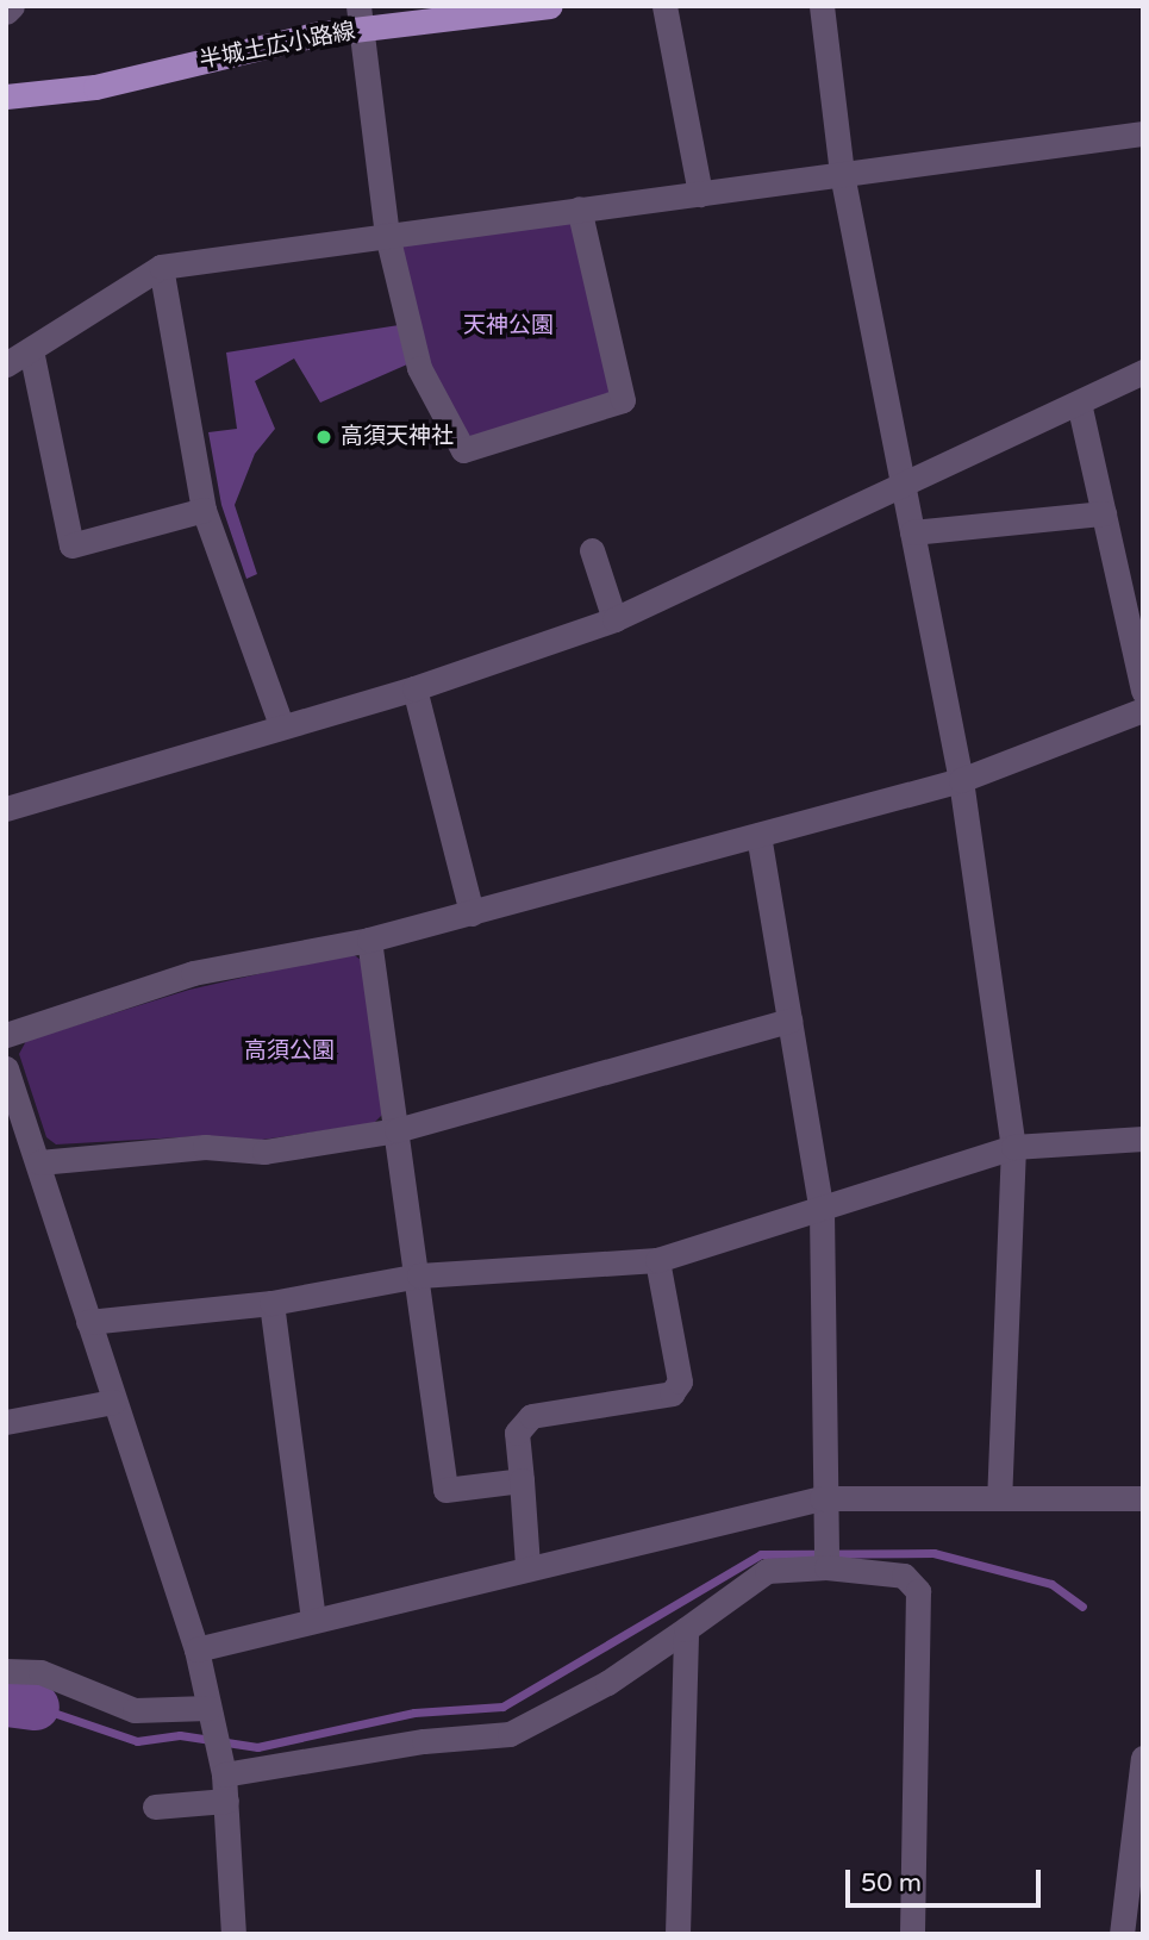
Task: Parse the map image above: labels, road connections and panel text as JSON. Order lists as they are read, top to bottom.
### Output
{
  "streets": {
    "main road": ["半城土広小路線"]
  },
  "parks": ["天神公園", "高須公園"],
  "places": ["高須天神社"],
  "scale_bar": "50 m"
}
